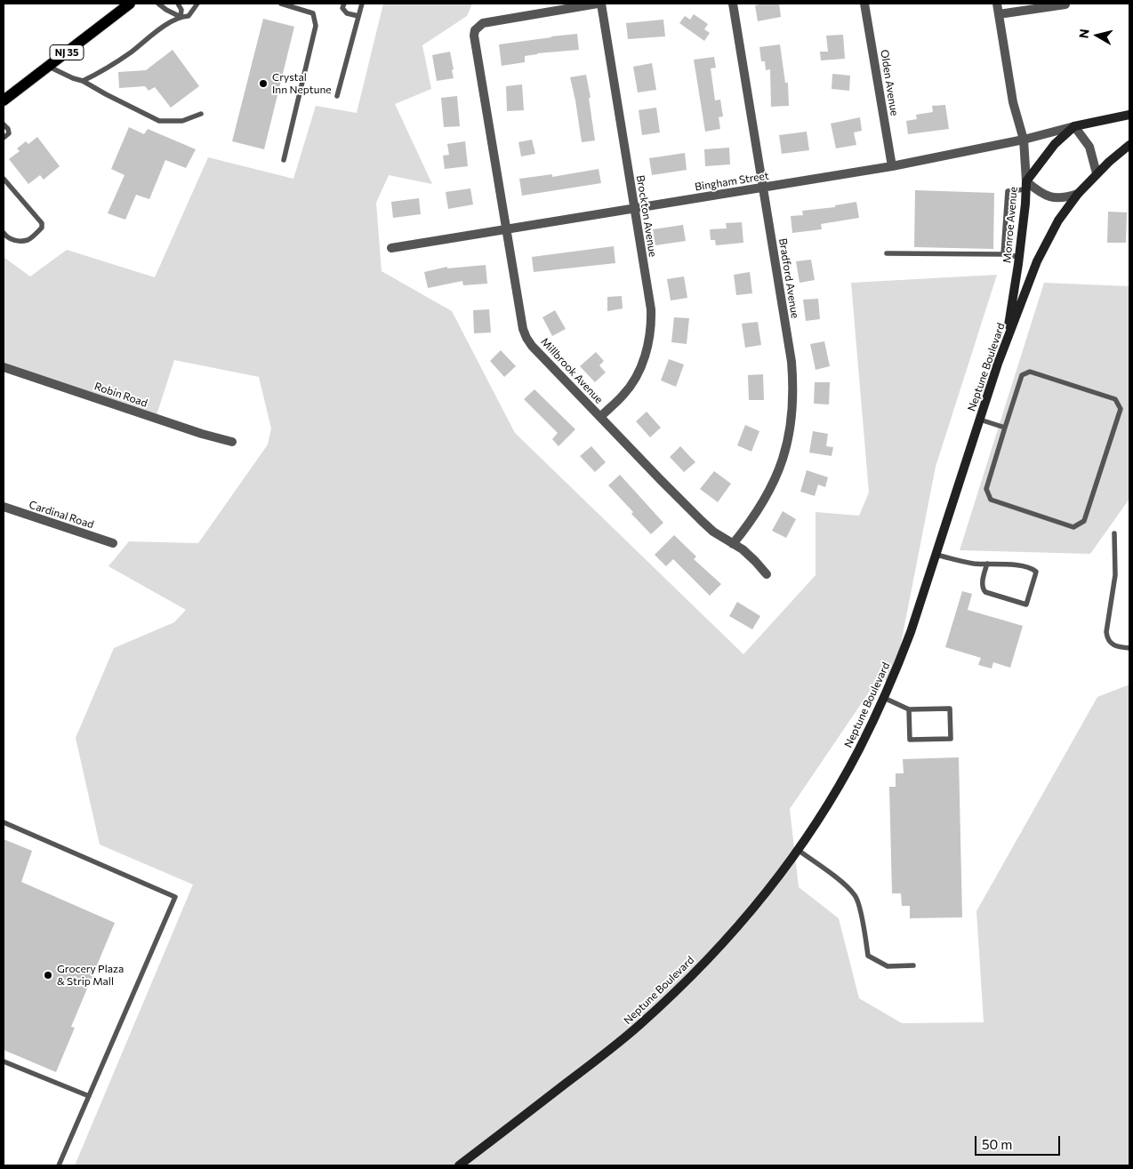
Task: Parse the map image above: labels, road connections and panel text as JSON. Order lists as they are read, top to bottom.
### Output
{
  "streets": {
    "main road": ["NJ 35"],
    "street": [
      "Olden Avenue",
      "Bingham Street",
      "Brockton Avenue",
      "Monroe Avenue",
      "Bradford Avenue",
      "Neptune Boulevard",
      "Millbrook Avenue",
      "Robin Road",
      "Cardinal Road"
    ]
  },
  "crossings": [
    ["Olden Avenue", "Bingham Street"],
    ["Bingham Street", "Brockton Avenue"],
    ["Bingham Street", "Monroe Avenue"],
    ["Bingham Street", "Bradford Avenue"],
    ["Bingham Street", "Millbrook Avenue"],
    ["Brockton Avenue", "Millbrook Avenue"],
    ["Monroe Avenue", "Neptune Boulevard"],
    ["Bradford Avenue", "Millbrook Avenue"]
  ],
  "places": ["Crystal Inn Neptune", "Grocery Plaza & Strip Mall"],
  "scale_bar": "50 m",
  "north": "left"
}
